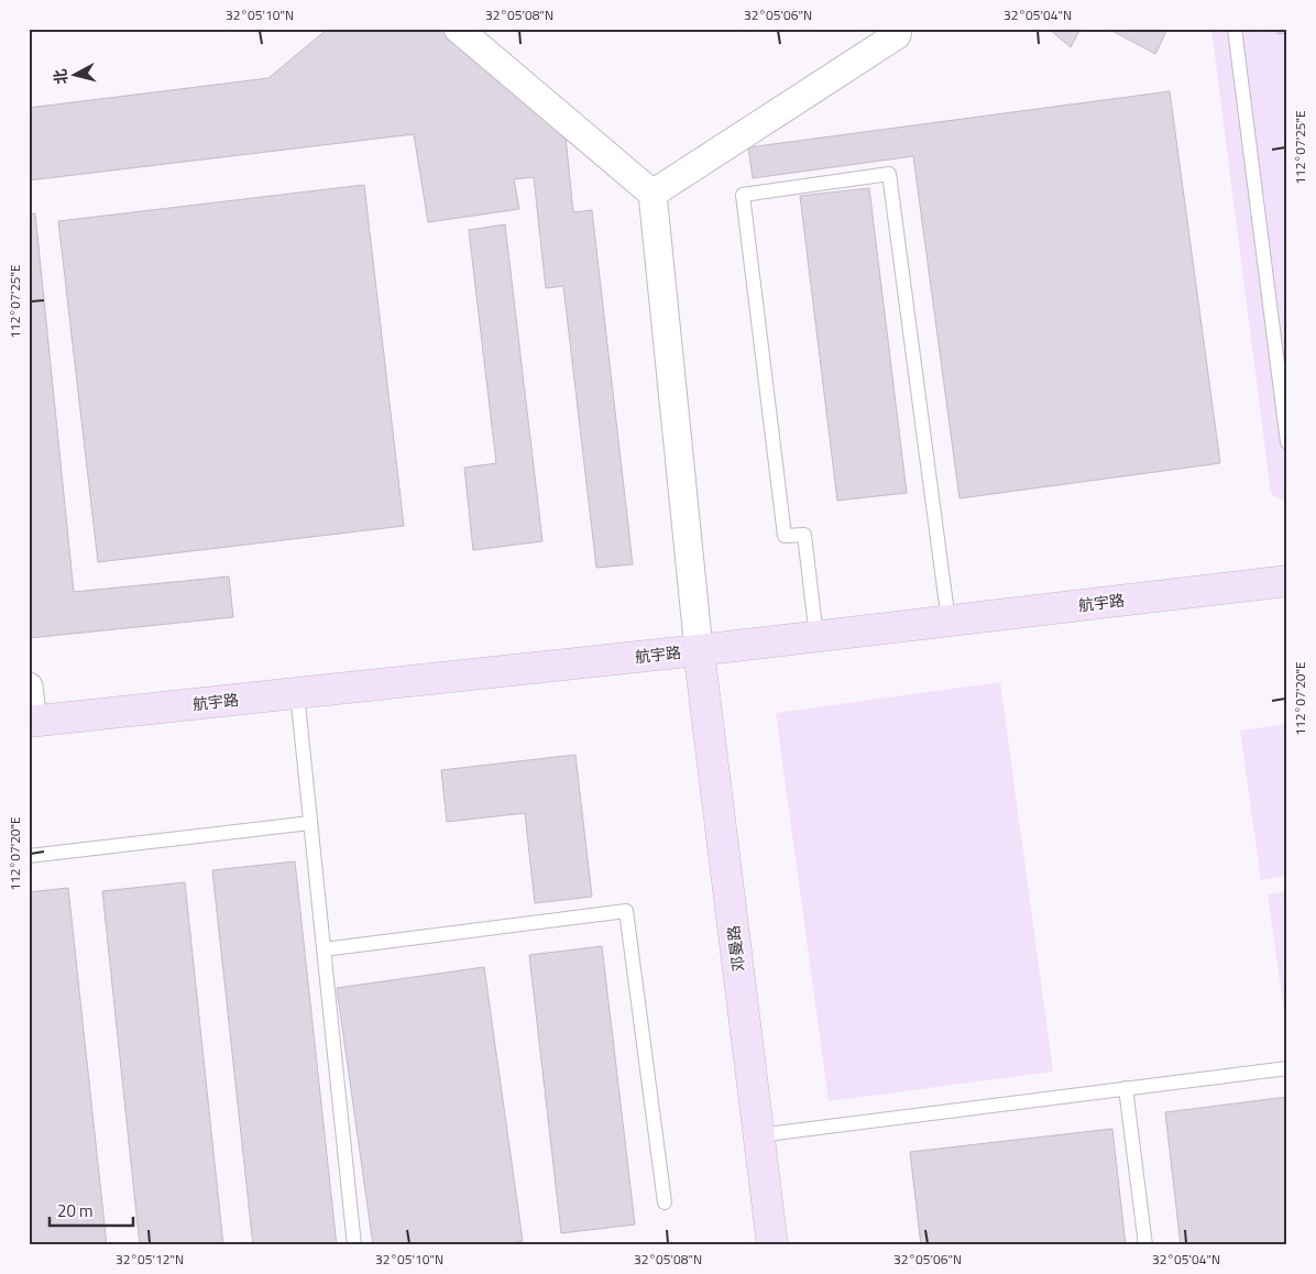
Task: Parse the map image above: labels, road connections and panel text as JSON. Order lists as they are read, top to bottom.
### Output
{
  "streets": {
    "street": ["航宇路", "邓曼路"]
  },
  "crossings": [
    ["航宇路", "邓曼路"]
  ],
  "scale_bar": "20 m",
  "north": "left",
  "coordinates": [
    "32°05'10\"N",
    "32°05'08\"N",
    "32°05'06\"N",
    "32°05'04\"N",
    "112°07'25\"E",
    "112°07'20\"E",
    "32°05'12\"N"
  ]
}
